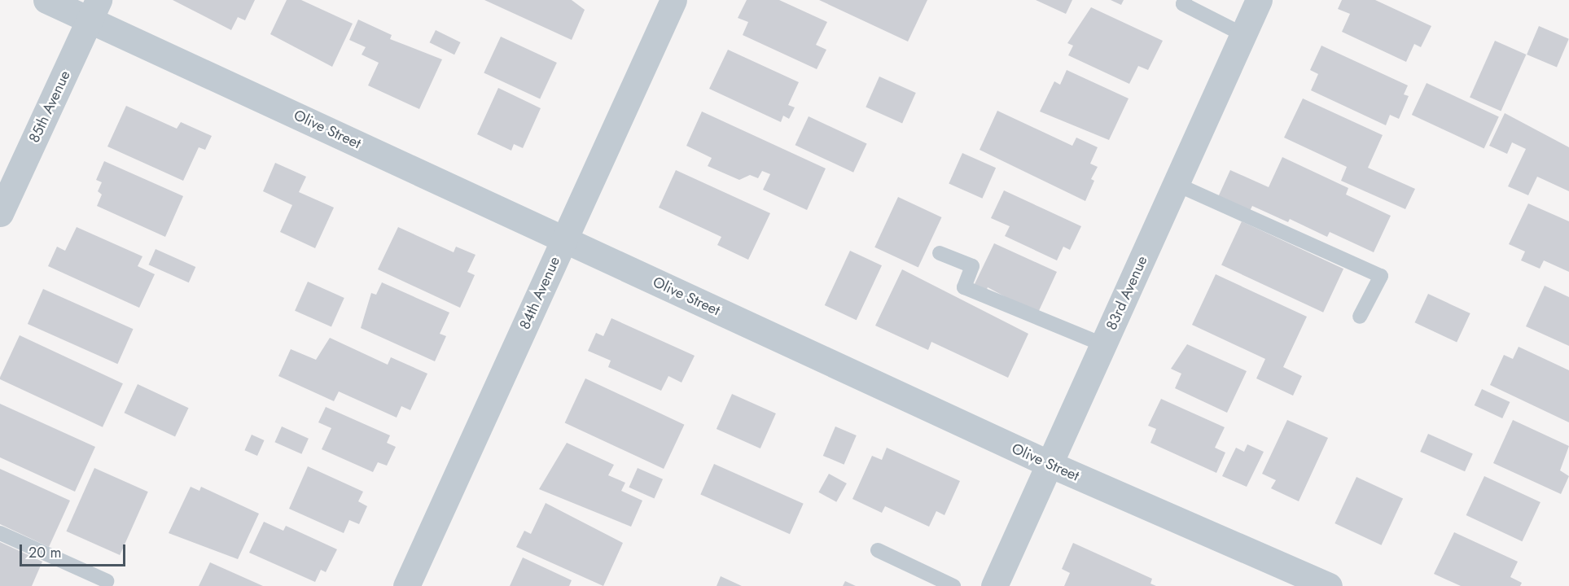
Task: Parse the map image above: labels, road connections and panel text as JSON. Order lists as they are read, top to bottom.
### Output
{
  "streets": {
    "street": [
      "85th Avenue",
      "Olive Street",
      "84th Avenue",
      "83rd Avenue"
    ]
  },
  "crossings": [
    ["85th Avenue", "Olive Street"],
    ["Olive Street", "84th Avenue"],
    ["Olive Street", "83rd Avenue"]
  ],
  "scale_bar": "20 m"
}
